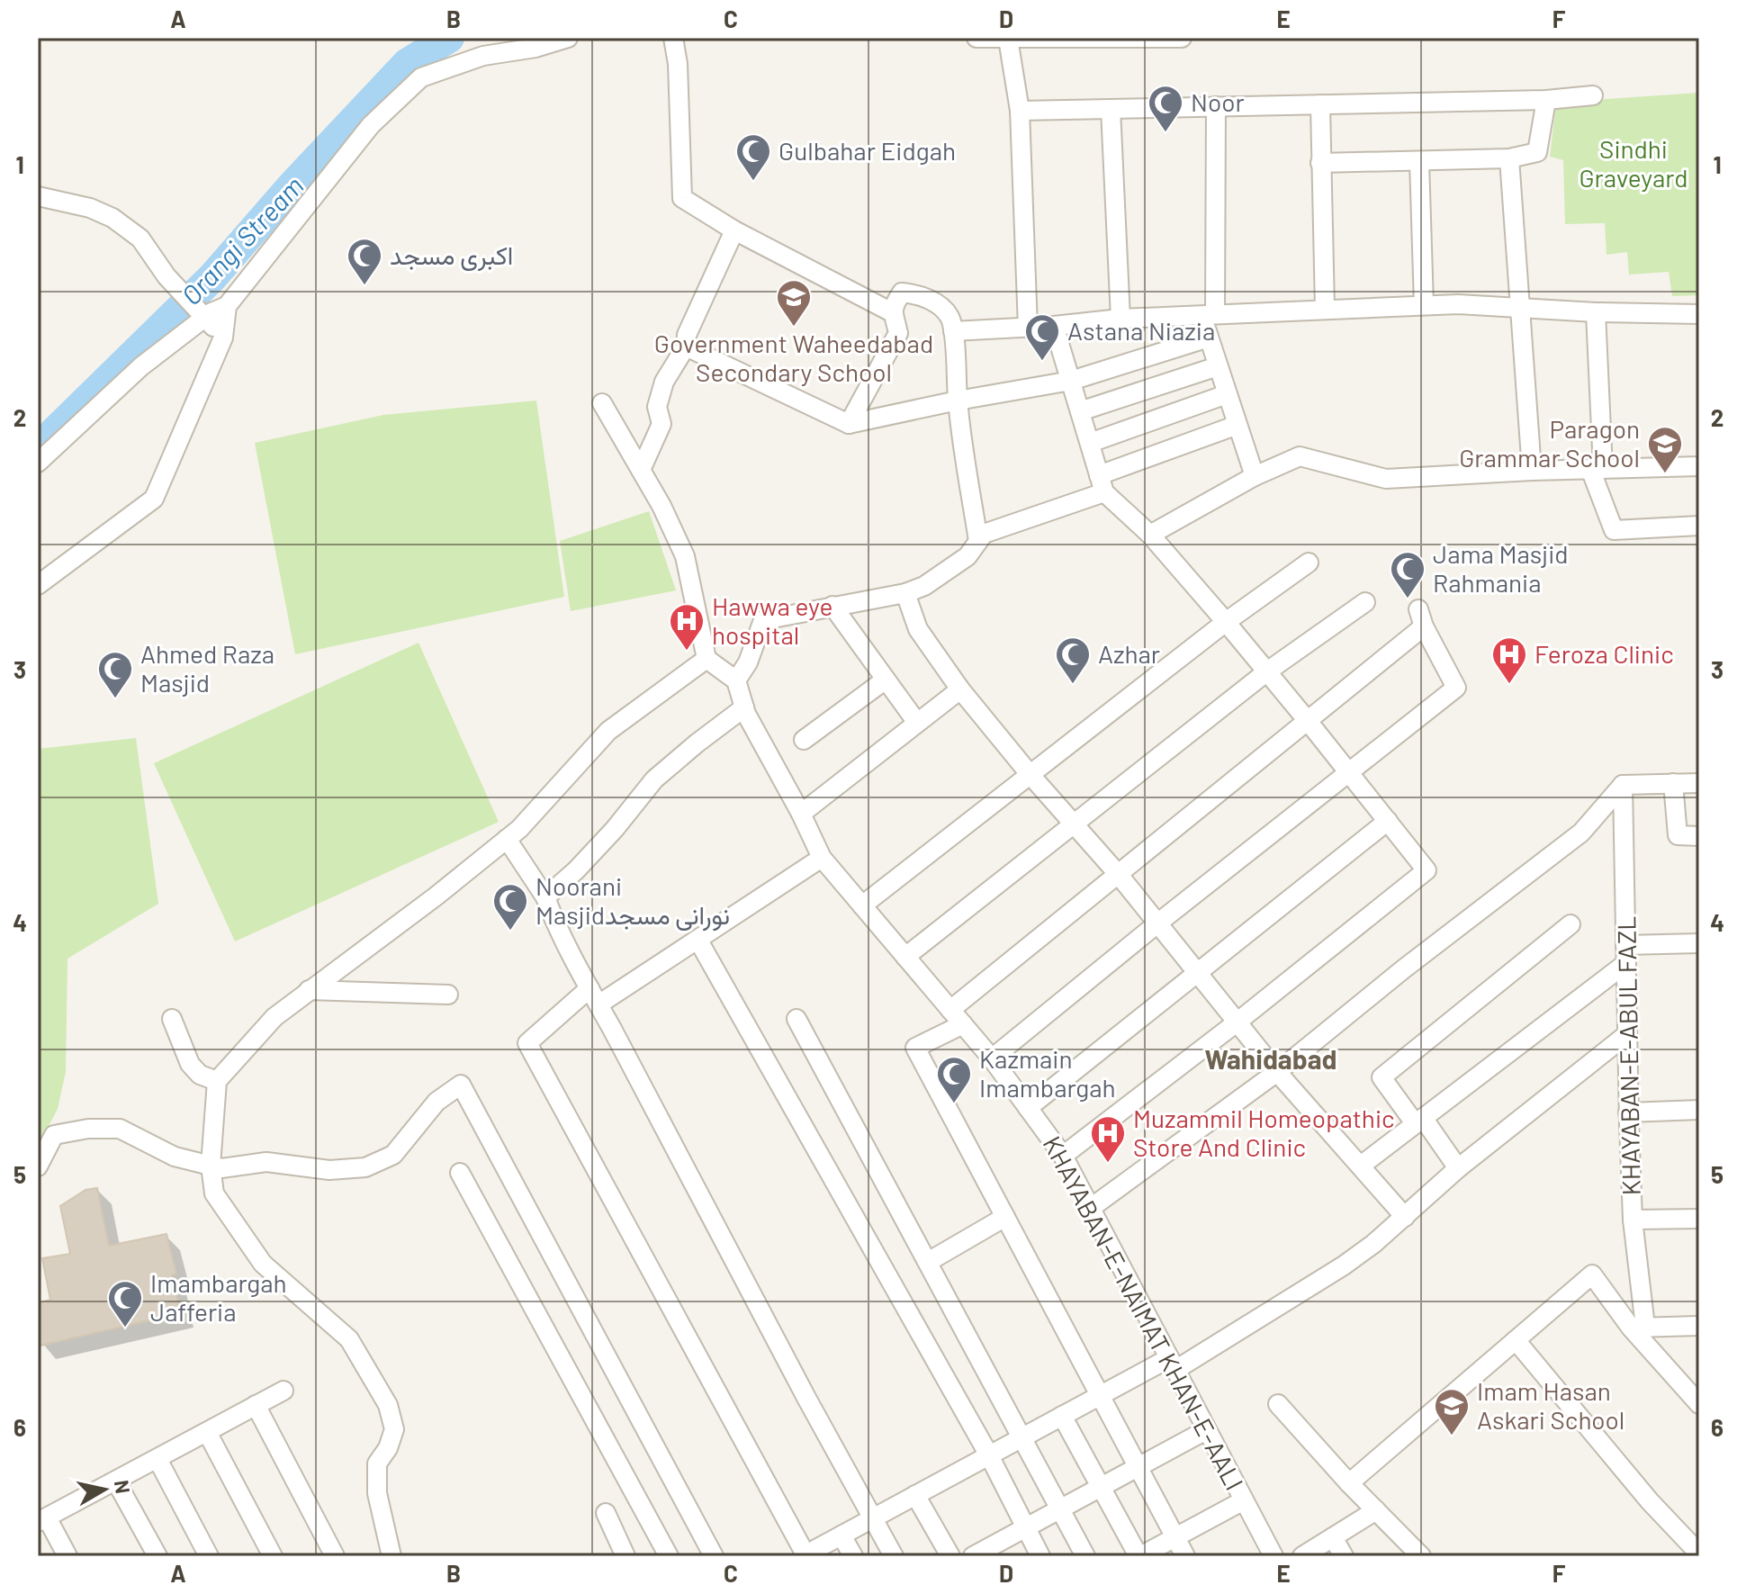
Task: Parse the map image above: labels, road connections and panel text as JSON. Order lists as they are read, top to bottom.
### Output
{
  "streets": {
    "street": ["KHAYABAN-E-ABUL FAZL", "KHAYABAN-E-NAIMAT KHAN-E-AALI"]
  },
  "districts": ["Wahidabad"],
  "water": ["Orangi Stream"],
  "parks": ["Sindhi Graveyard"],
  "places": {
    "mosque": [
      "Noor",
      "Gulbahar Eidgah",
      "اکبری مسجد",
      "Astana Niazia",
      "Jama Masjid Rahmania",
      "Azhar",
      "Ahmed Raza Masjid",
      "Noorani Masjidنورانی مسجد",
      "Kazmain Imambargah",
      "Imambargah Jafferia"
    ],
    "school or university": ["Government Waheedabad Secondary School", "Paragon Grammar School", "Imam Hasan Askari School"],
    "hospital": ["Hawwa eye hospital", "Feroza Clinic", "Muzammil Homeopathic Store And Clinic"]
  },
  "north": "right",
  "grid": {
    "columns": [
      "A",
      "B",
      "C",
      "D",
      "E",
      "F"
    ],
    "rows": [
      "1",
      "2",
      "3",
      "4",
      "5",
      "6"
    ]
  }
}
